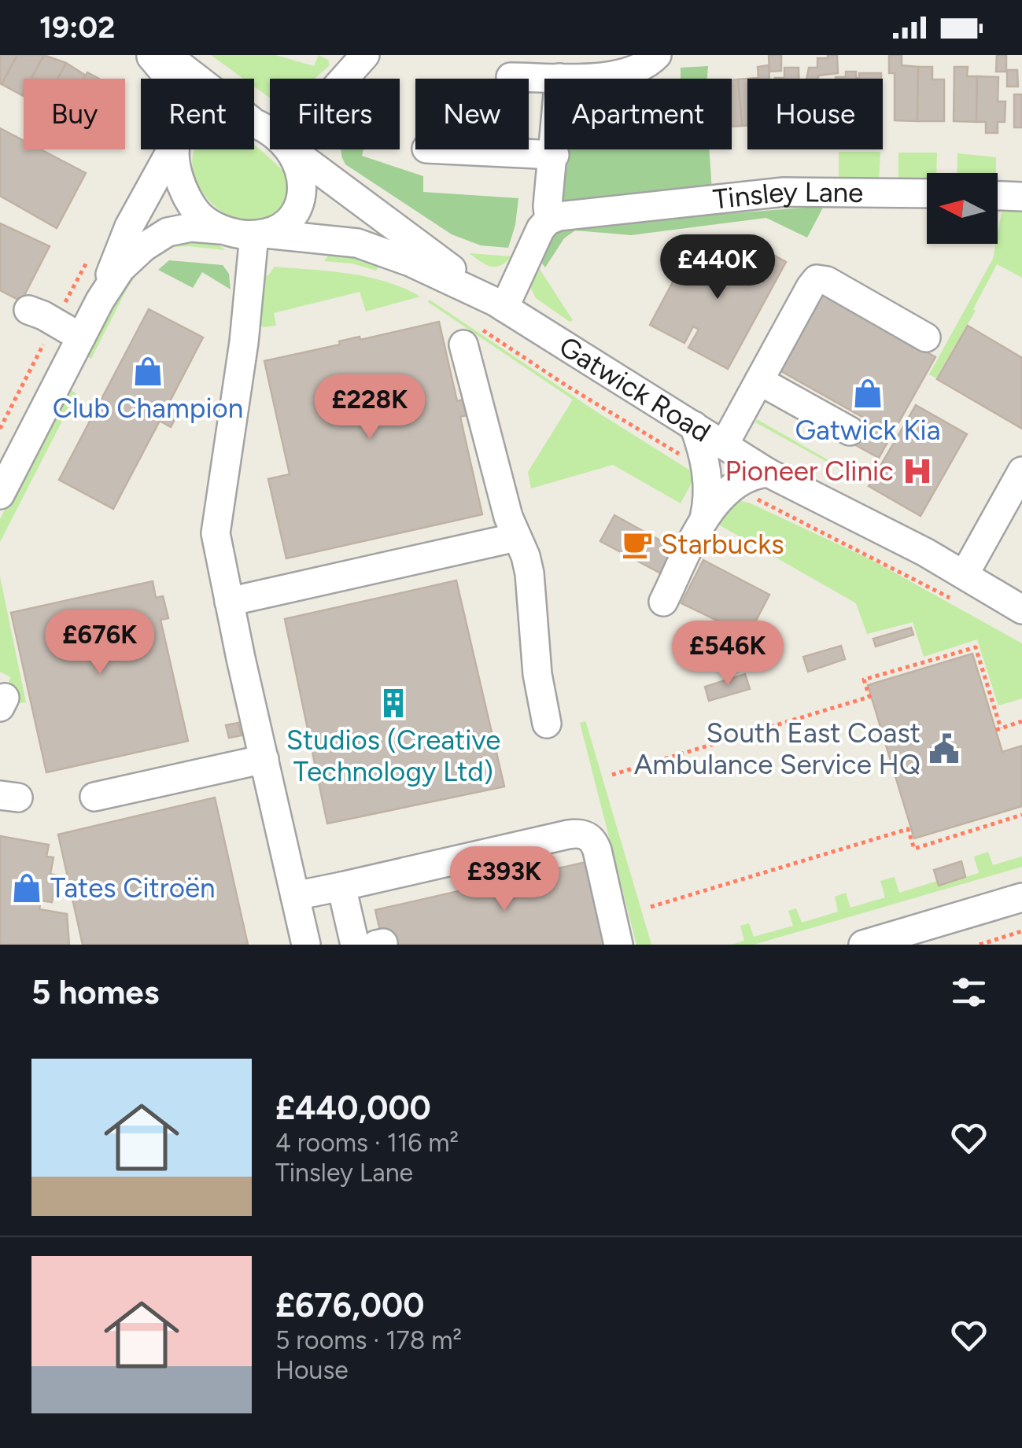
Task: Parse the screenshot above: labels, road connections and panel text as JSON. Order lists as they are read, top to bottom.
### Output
{
  "streets": {
    "street": ["Tinsley Lane", "Gatwick Road"]
  },
  "places": {
    "shop": ["Club Champion", "Gatwick Kia", "Tates Citroën"],
    "hospital": ["Pioneer Clinic"],
    "cafe": ["Starbucks"],
    "building": ["Studios (Creative Technology Ltd)"],
    "public building": ["South East Coast Ambulance Service HQ"]
  },
  "north": "left",
  "page": {
    "status": "19:02",
    "chip": [
      "Buy",
      "Rent",
      "Filters",
      "New",
      "Apartment",
      "House"
    ],
    "price": [
      "£440K",
      "£228K",
      "£676K",
      "£546K",
      "£393K"
    ],
    "heading": "5 homes",
    "list": [
      {
        "name": "£440,000",
        "note": "4 rooms · 116 m² · Tinsley Lane"
      },
      {
        "name": "£676,000",
        "note": "5 rooms · 178 m² · House"
      }
    ]
  }
}
